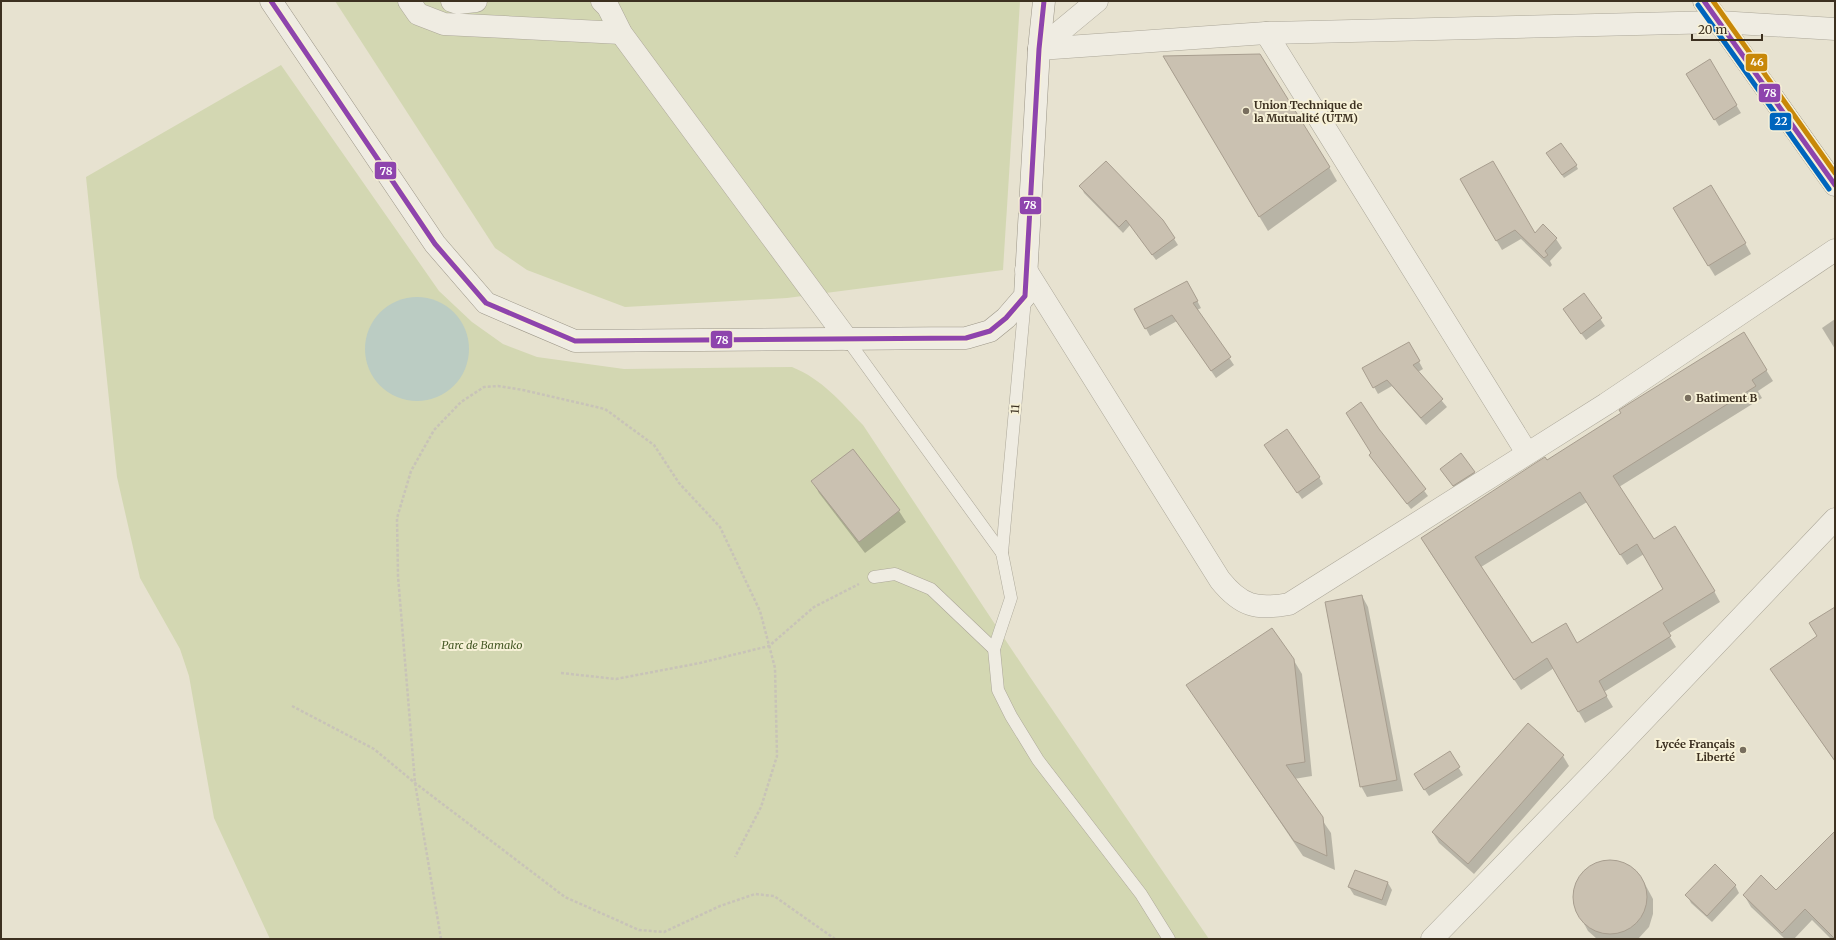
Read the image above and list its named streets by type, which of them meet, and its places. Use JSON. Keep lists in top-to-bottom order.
{
  "streets": {
    "street": ["11"]
  },
  "parks": ["Parc de Bamako"],
  "places": ["Union Technique de la Mutualité (UTM)", "Batiment B", "Lycée Français Liberté"],
  "lines": ["transit line 78", "transit line 46", "transit line 22"],
  "scale_bar": "20 m"
}
